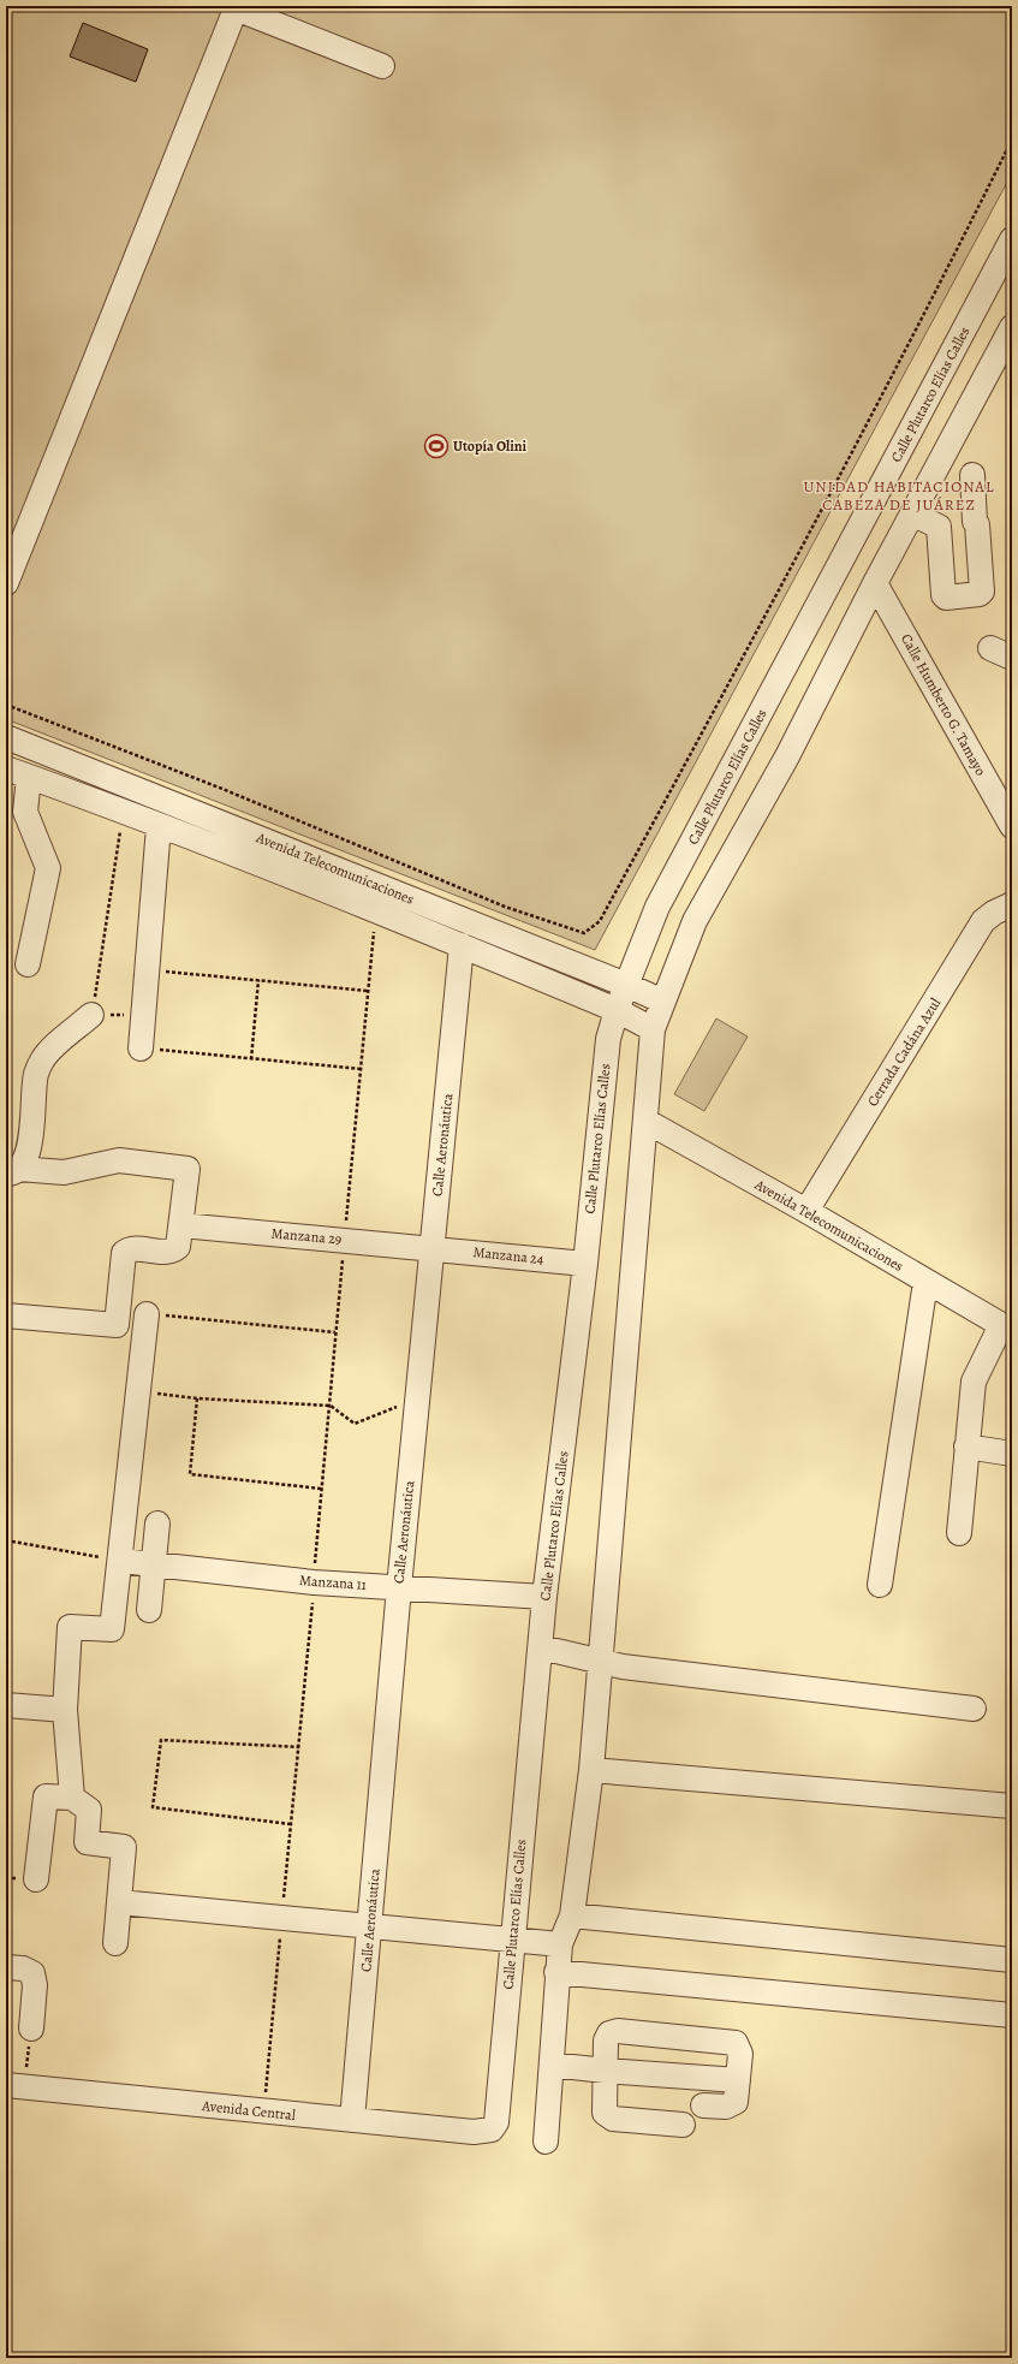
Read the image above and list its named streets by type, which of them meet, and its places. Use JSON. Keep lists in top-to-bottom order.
{
  "streets": {
    "street": [
      "Calle Plutarco Elías Calles",
      "Calle Humberto G. Tamayo",
      "Avenida Telecomunicaciones",
      "Cerrada Cadána Azul",
      "Calle Aeronáutica",
      "Manzana 29",
      "Manzana 24",
      "Manzana 11",
      "Avenida Central"
    ]
  },
  "crossings": [
    ["Calle Plutarco Elías Calles", "Avenida Telecomunicaciones"],
    ["Calle Plutarco Elías Calles", "Manzana 24"],
    ["Calle Plutarco Elías Calles", "Manzana 11"],
    ["Calle Plutarco Elías Calles", "Avenida Central"],
    ["Avenida Telecomunicaciones", "Cerrada Cadána Azul"],
    ["Avenida Telecomunicaciones", "Calle Aeronáutica"],
    ["Calle Aeronáutica", "Manzana 29"],
    ["Calle Aeronáutica", "Manzana 24"],
    ["Calle Aeronáutica", "Manzana 11"],
    ["Calle Aeronáutica", "Avenida Central"],
    ["Manzana 29", "Manzana 24"]
  ],
  "districts": ["UNIDAD HABITACIONAL CABEZA DE JUÁREZ"],
  "places": {
    "sports": ["Utopía Olini"]
  }
}
